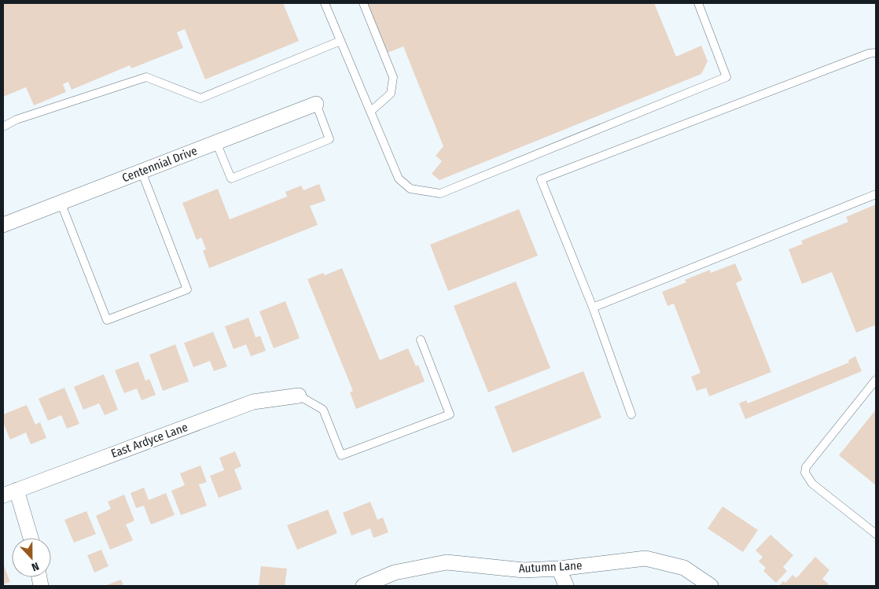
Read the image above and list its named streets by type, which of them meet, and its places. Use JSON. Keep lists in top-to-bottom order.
{
  "streets": {
    "street": ["Centennial Drive", "East Ardyce Lane", "Autumn Lane"]
  },
  "north": "bottom"
}
